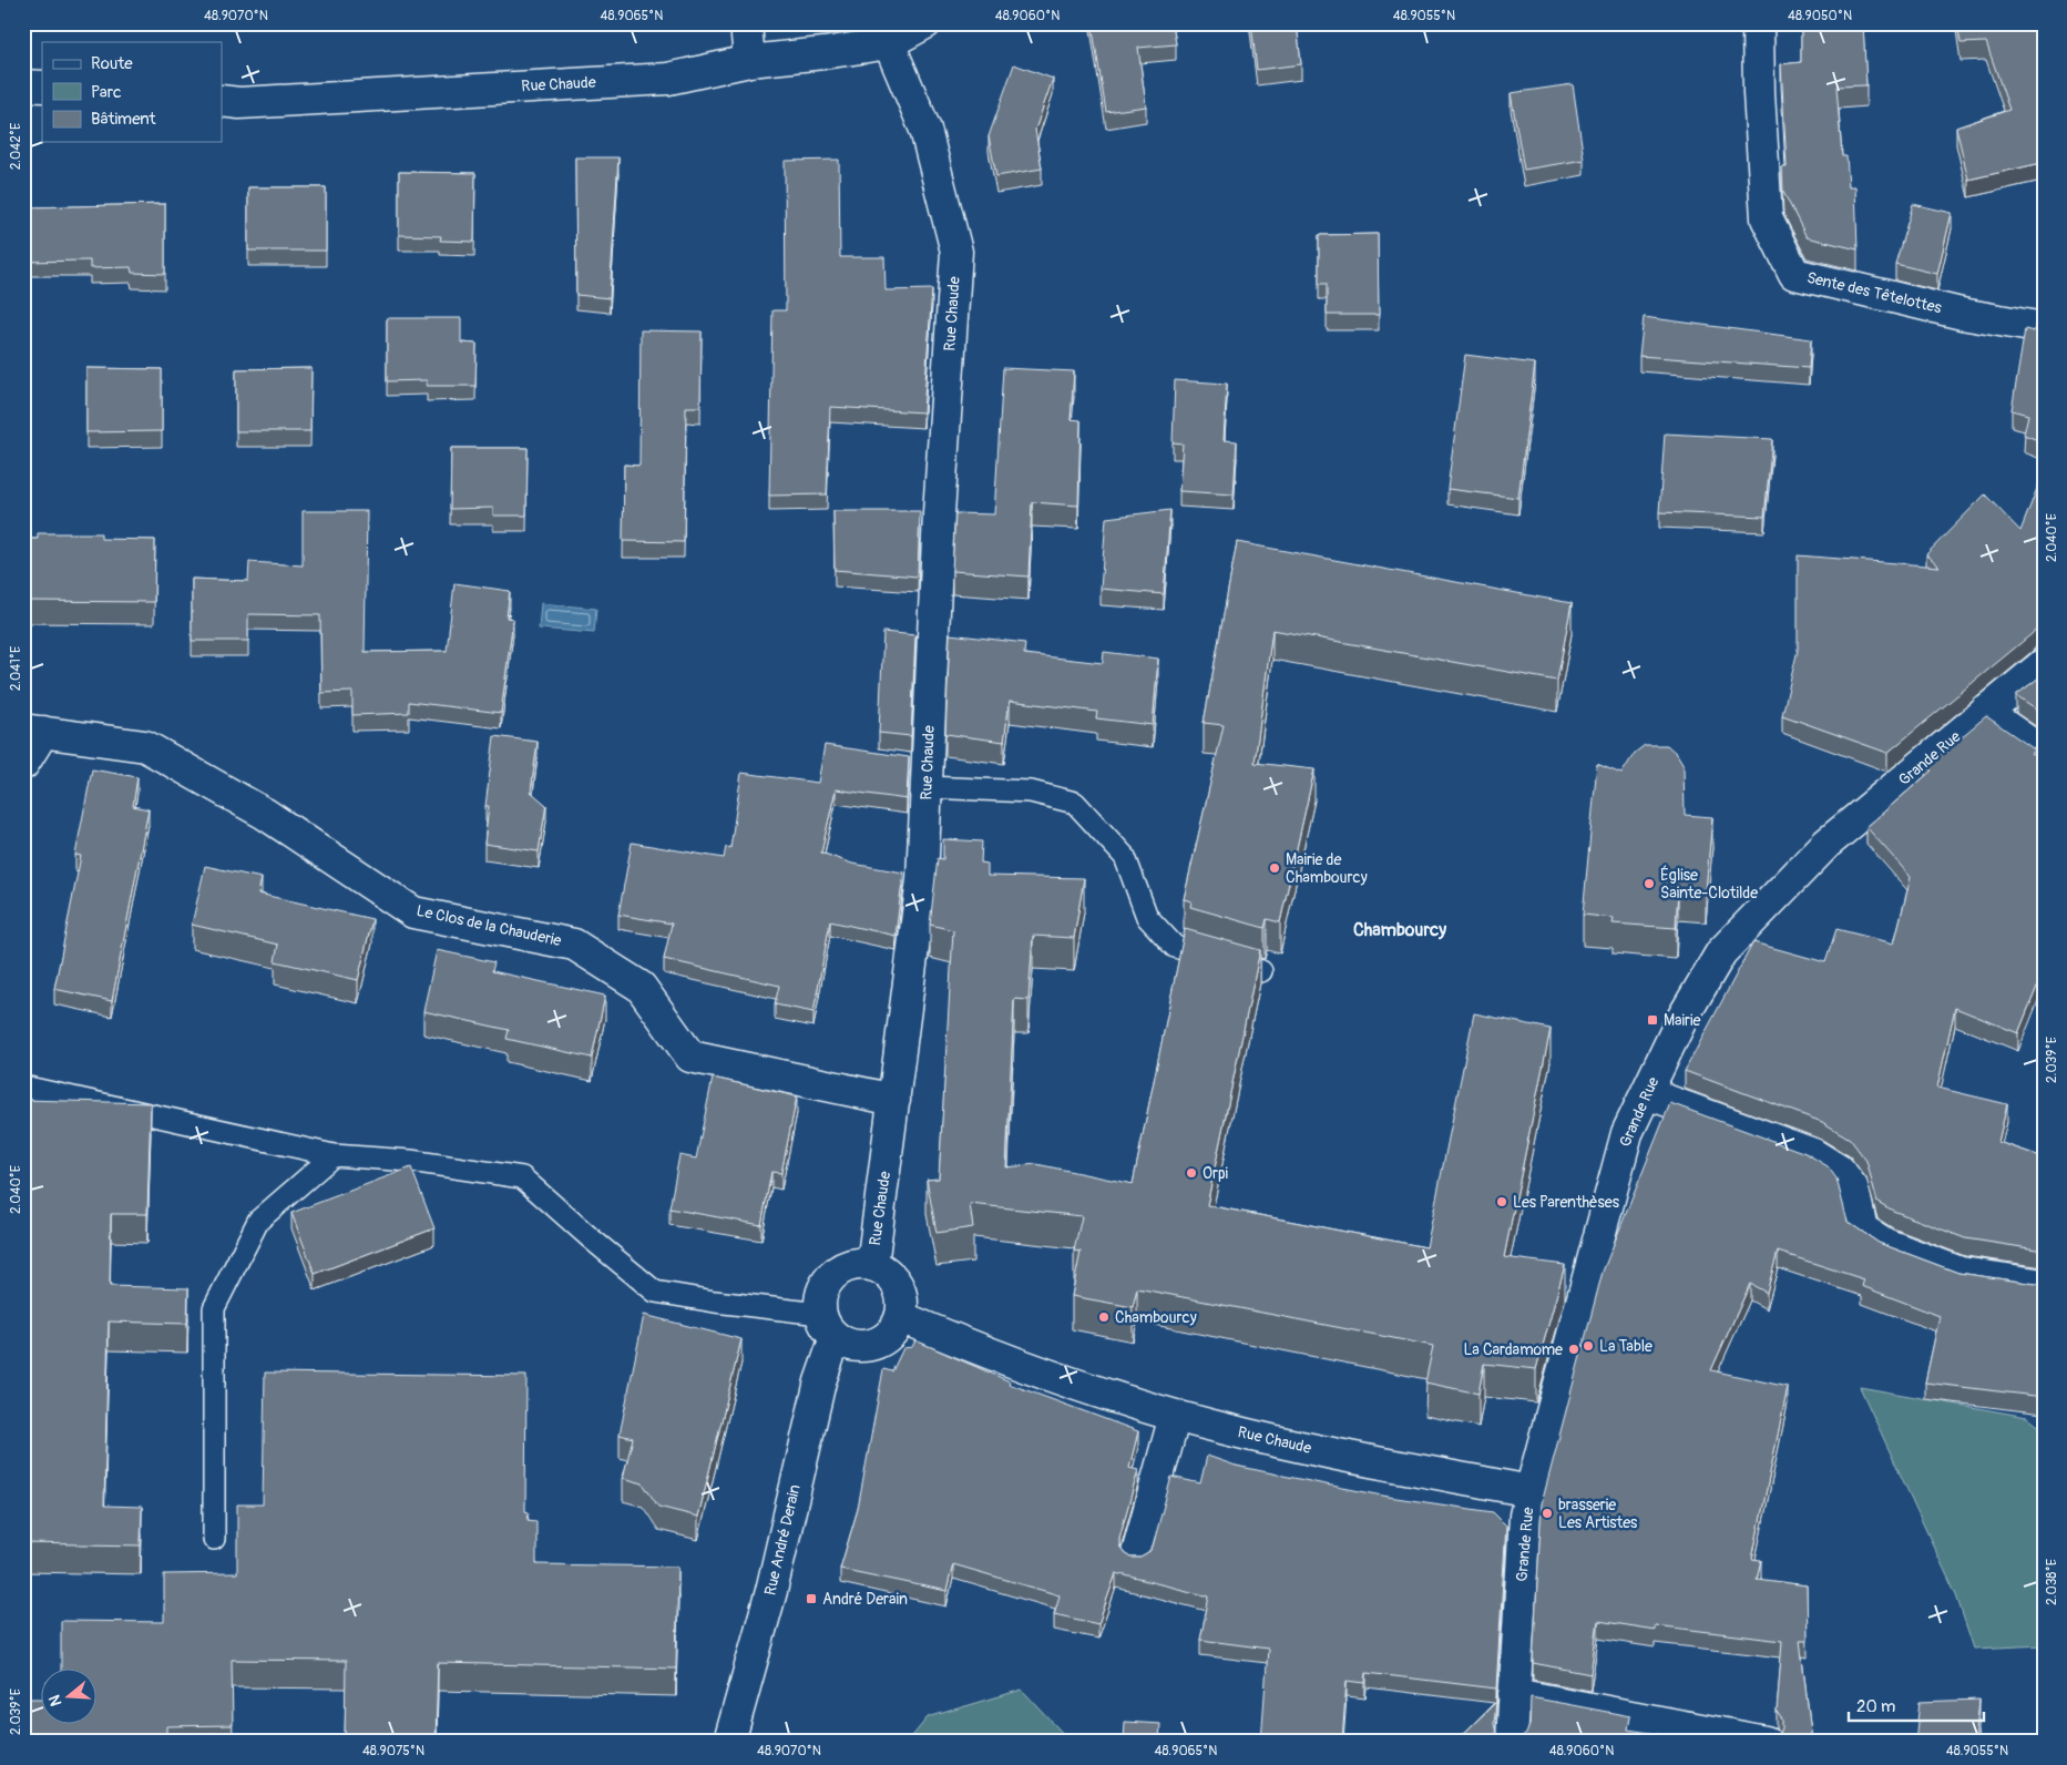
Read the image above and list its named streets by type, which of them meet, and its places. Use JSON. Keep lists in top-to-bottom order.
{
  "streets": {
    "street": [
      "Rue Chaude",
      "Sente des Têtelottes",
      "Grande Rue",
      "Le Clos de la Chauderie",
      "Rue André Derain"
    ]
  },
  "crossings": [
    ["Rue Chaude", "Grande Rue"],
    ["Rue Chaude", "Le Clos de la Chauderie"],
    ["Rue Chaude", "Rue André Derain"]
  ],
  "districts": ["Chambourcy"],
  "places": {
    "other": [
      "Mairie de Chambourcy",
      "Église Sainte-Clotilde",
      "Orpi",
      "Les Parenthèses",
      "Chambourcy",
      "La Table",
      "La Cardamome",
      "brasserie Les Artistes"
    ],
    "transit": ["Mairie", "André Derain"]
  },
  "legend": ["Route", "Parc", "Bâtiment"],
  "scale_bar": "20 m",
  "north": "left",
  "coordinates": [
    "48.9070°N",
    "48.9065°N",
    "48.9060°N",
    "48.9055°N",
    "48.9050°N",
    "2.042°E",
    "2.040°E",
    "2.041°E",
    "2.039°E",
    "2.038°E",
    "48.9075°N"
  ]
}
